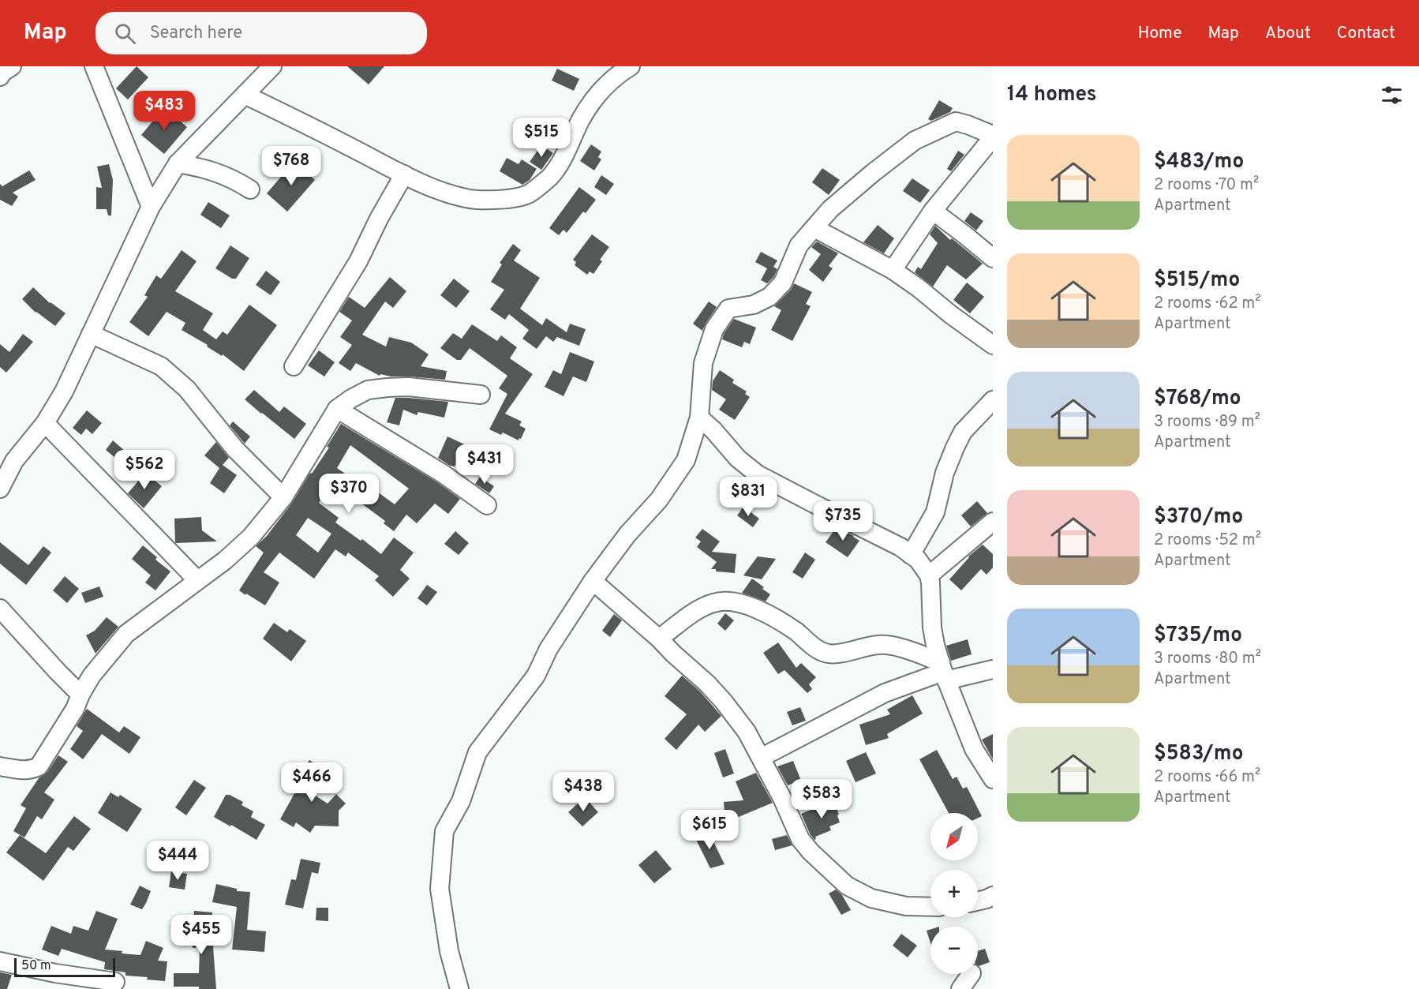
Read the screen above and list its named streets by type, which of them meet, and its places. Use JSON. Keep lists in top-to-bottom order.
{
  "scale_bar": "50 m",
  "north": "bottom left",
  "page": {
    "header": "Map",
    "search": "Search here",
    "nav": [
      "Home",
      "Map",
      "About",
      "Contact"
    ],
    "heading": "14 homes",
    "price": [
      "$483",
      "$515",
      "$768",
      "$431",
      "$562",
      "$370",
      "$831",
      "$735",
      "$466",
      "$438",
      "$583",
      "$615",
      "$444",
      "$455"
    ],
    "list": [
      {
        "name": "$483/mo",
        "note": "2 rooms · 70 m² · Apartment"
      },
      {
        "name": "$515/mo",
        "note": "2 rooms · 62 m² · Apartment"
      },
      {
        "name": "$768/mo",
        "note": "3 rooms · 89 m² · Apartment"
      },
      {
        "name": "$370/mo",
        "note": "2 rooms · 52 m² · Apartment"
      },
      {
        "name": "$735/mo",
        "note": "3 rooms · 80 m² · Apartment"
      },
      {
        "name": "$583/mo",
        "note": "2 rooms · 66 m² · Apartment"
      }
    ],
    "map_buttons": ["+", "−"],
    "scale": "50 m"
  }
}
